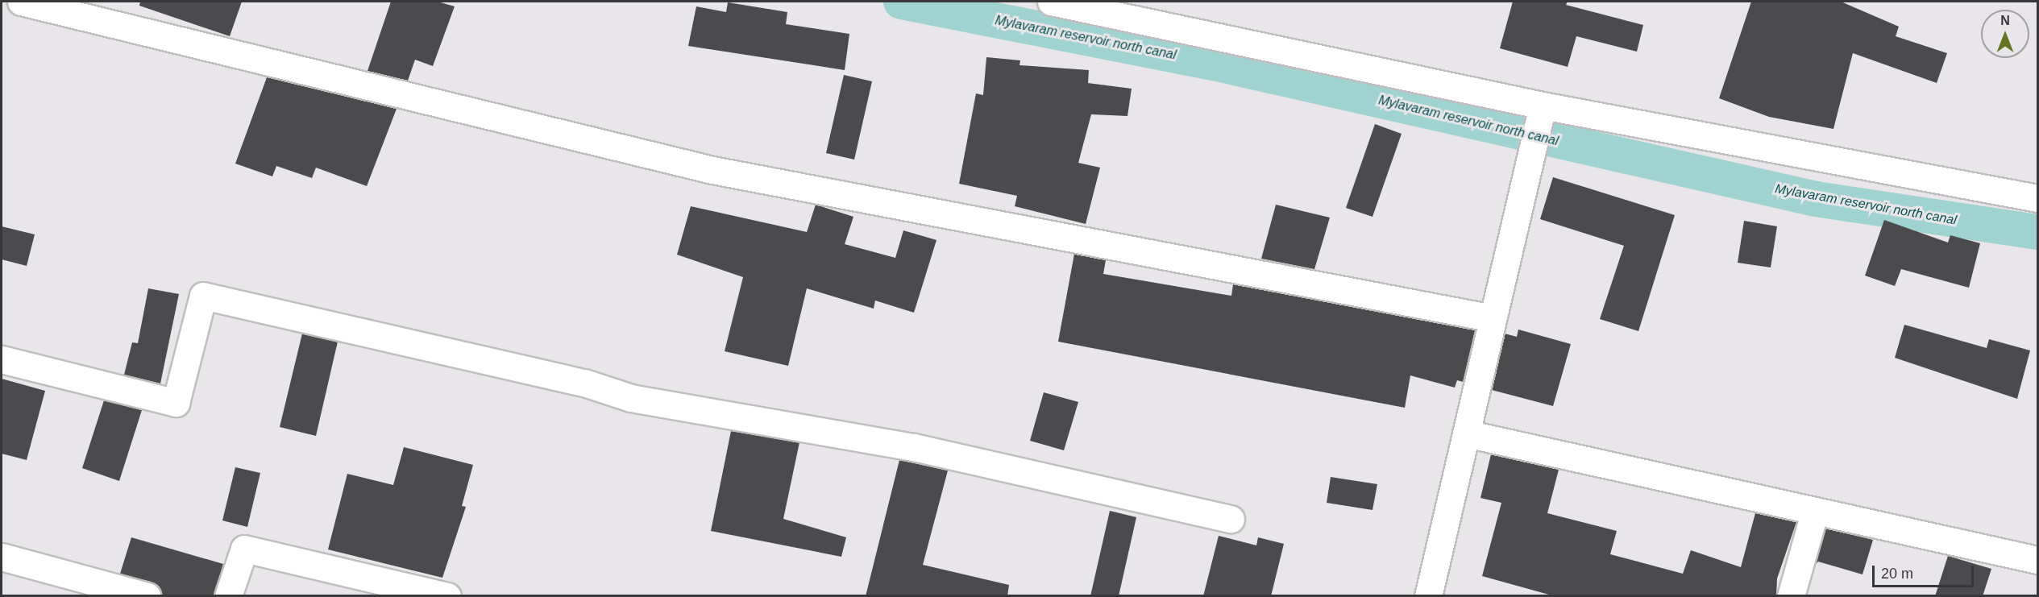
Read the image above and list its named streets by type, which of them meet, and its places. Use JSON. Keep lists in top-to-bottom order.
{
  "water": ["Mylavaram reservoir north canal"],
  "scale_bar": "20 m",
  "north": "top"
}
